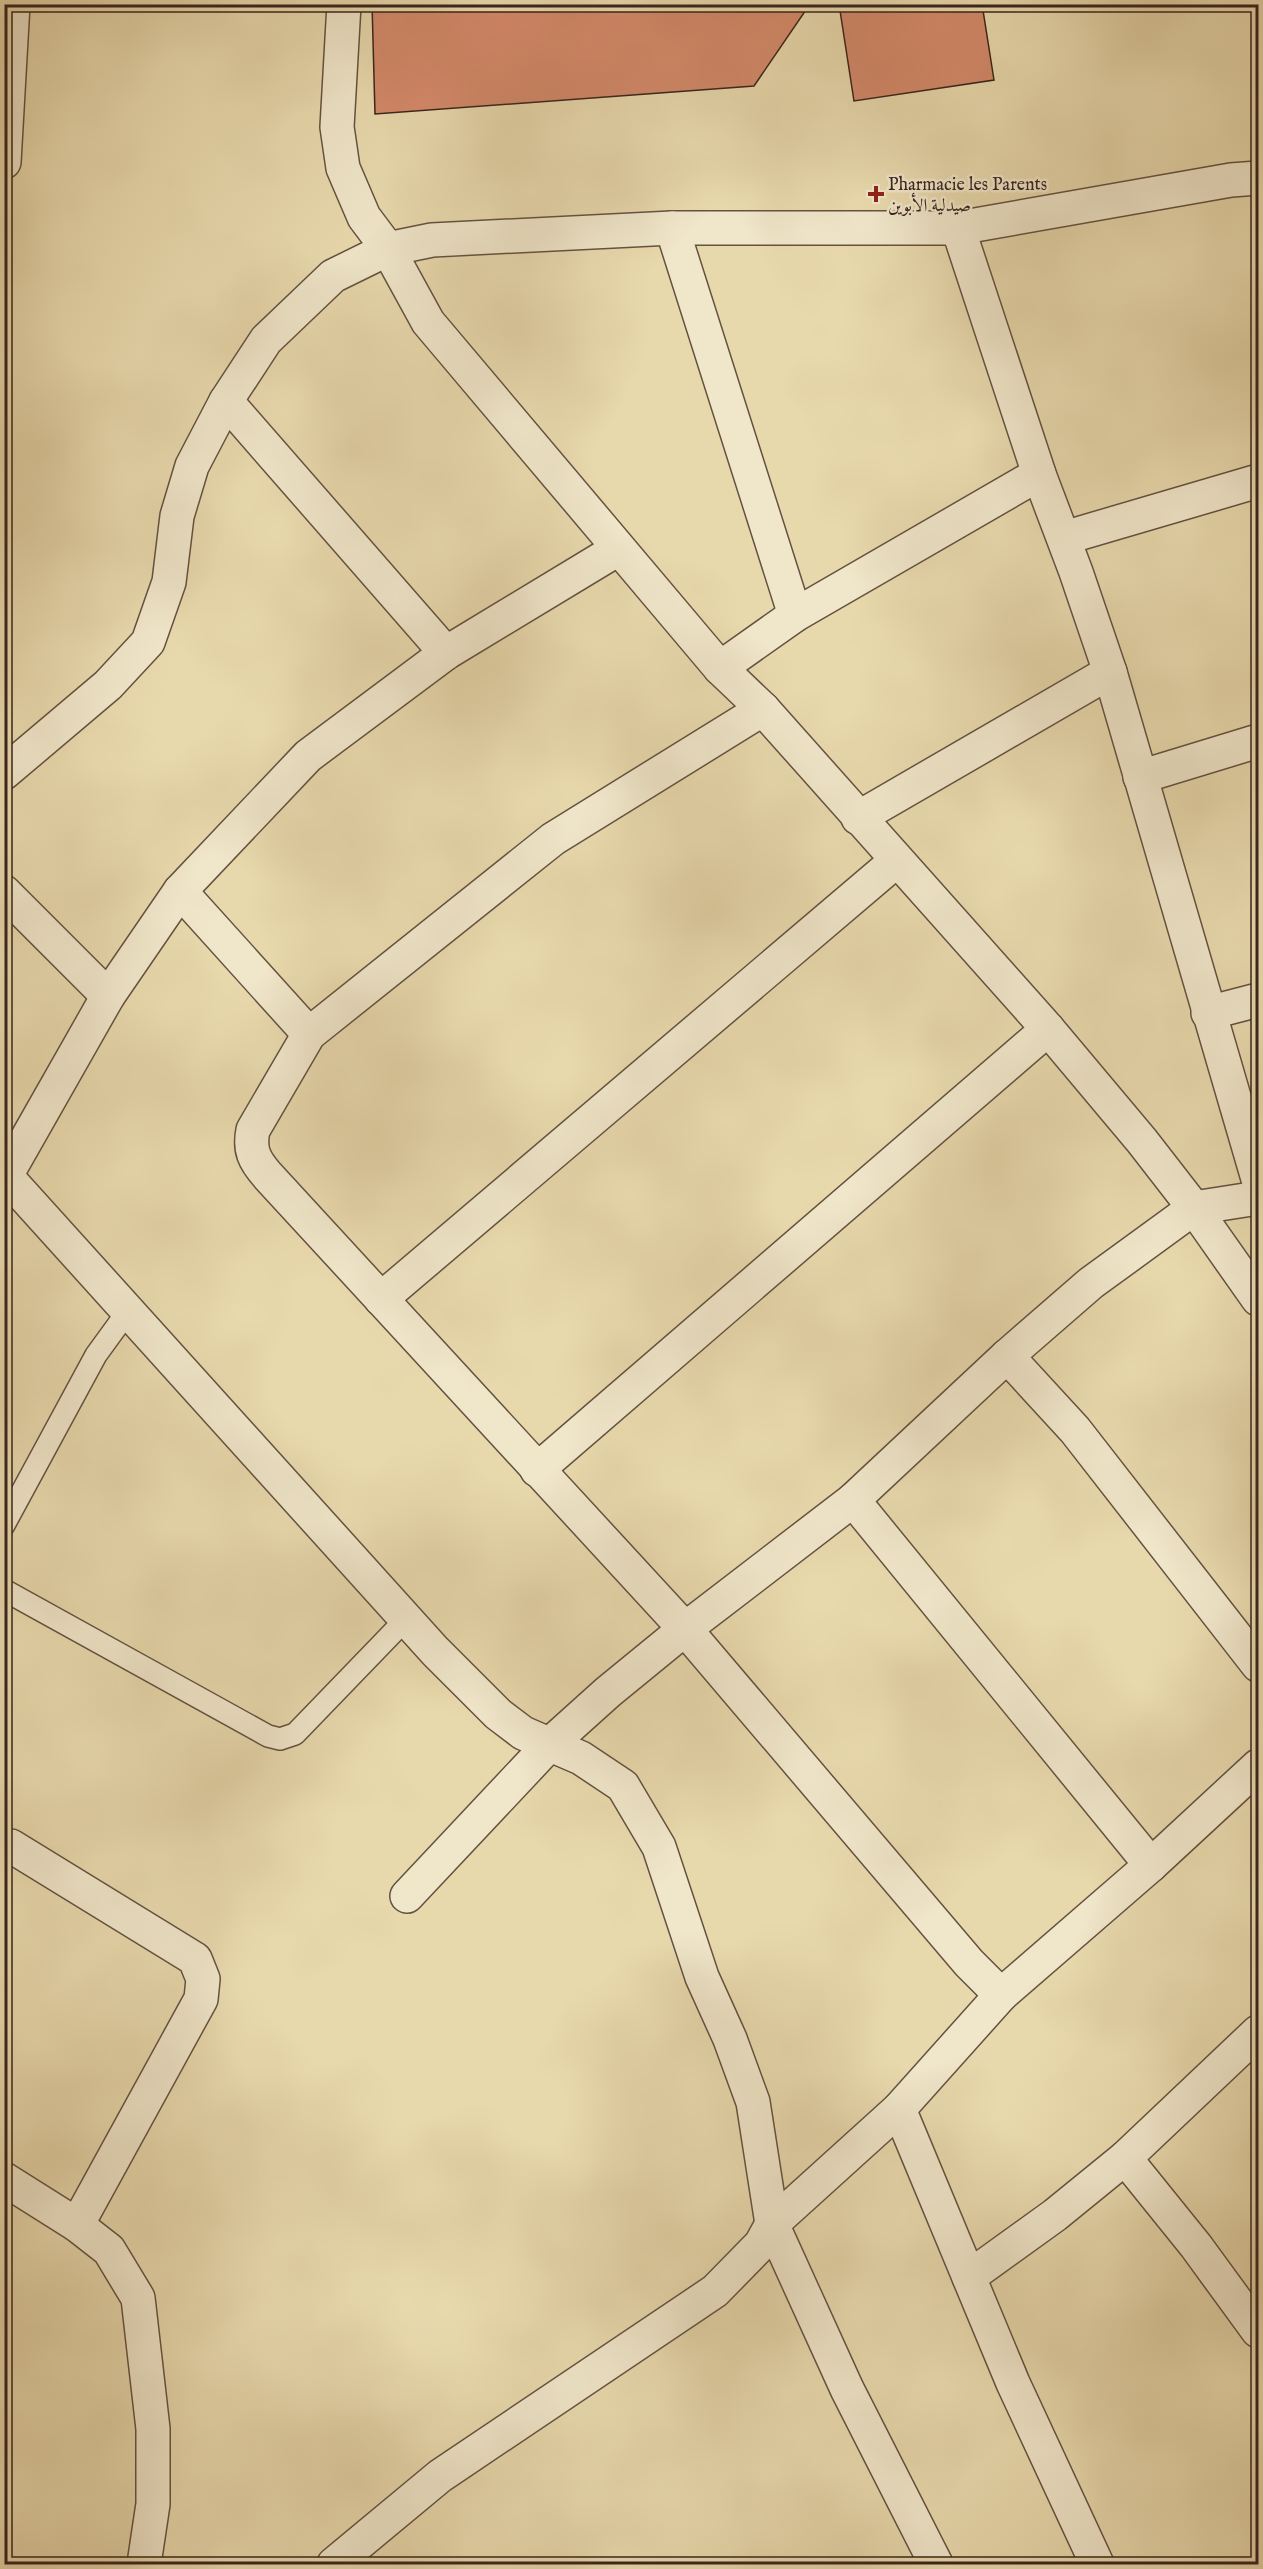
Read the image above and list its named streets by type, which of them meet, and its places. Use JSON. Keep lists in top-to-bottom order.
{
  "places": {
    "health": ["Pharmacie les Parents صيدلية الأبوين"]
  }
}
